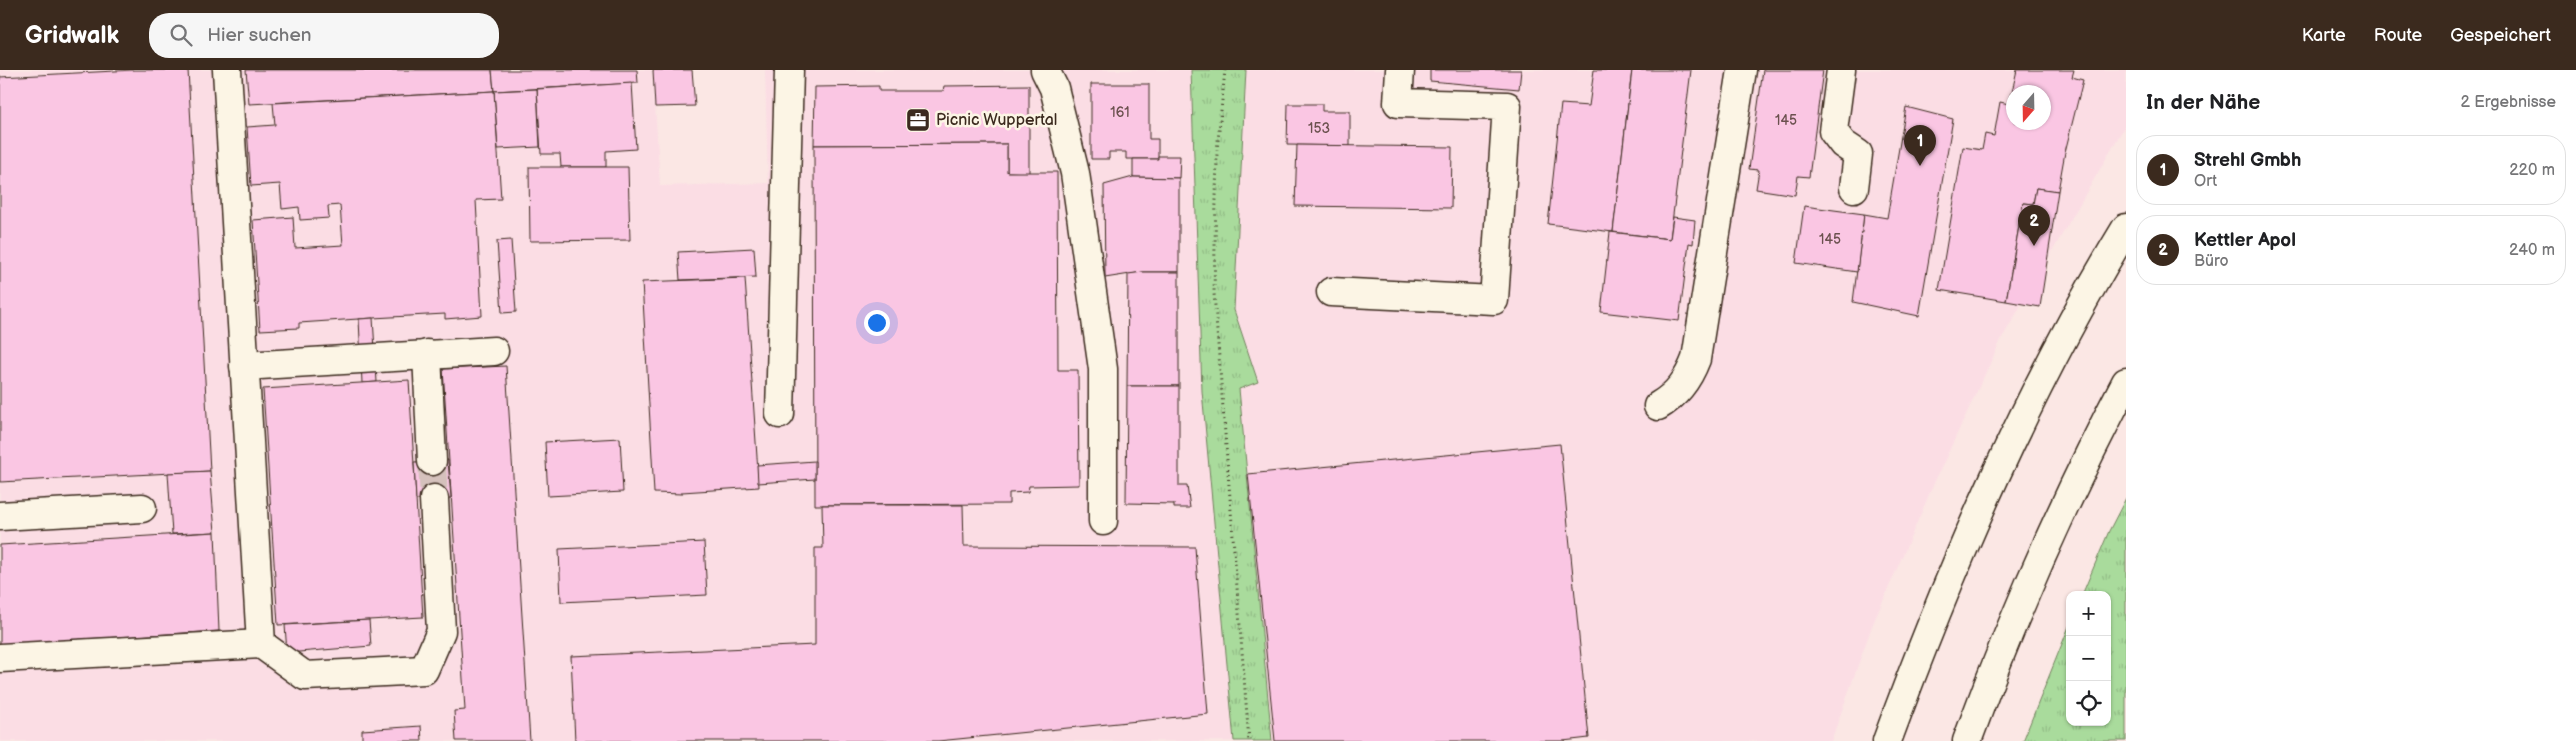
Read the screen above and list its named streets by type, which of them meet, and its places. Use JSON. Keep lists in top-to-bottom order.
{
  "places": {
    "office": ["Picnic Wuppertal"]
  },
  "house_numbers": [
    "161",
    "145",
    "153",
    "145"
  ],
  "north": "bottom",
  "page": {
    "header": "Gridwalk",
    "search": "Hier suchen",
    "nav": ["Karte", "Route", "Gespeichert"],
    "heading": ["In der Nähe", "2 Ergebnisse"],
    "pins": ["1", "2"],
    "list": [
      {
        "mark": "1",
        "name": "Strehl Gmbh",
        "note": "Ort",
        "value": "220 m"
      },
      {
        "mark": "2",
        "name": "Kettler Apol",
        "note": "Büro",
        "value": "240 m"
      }
    ],
    "map_buttons": ["+", "−"]
  }
}
